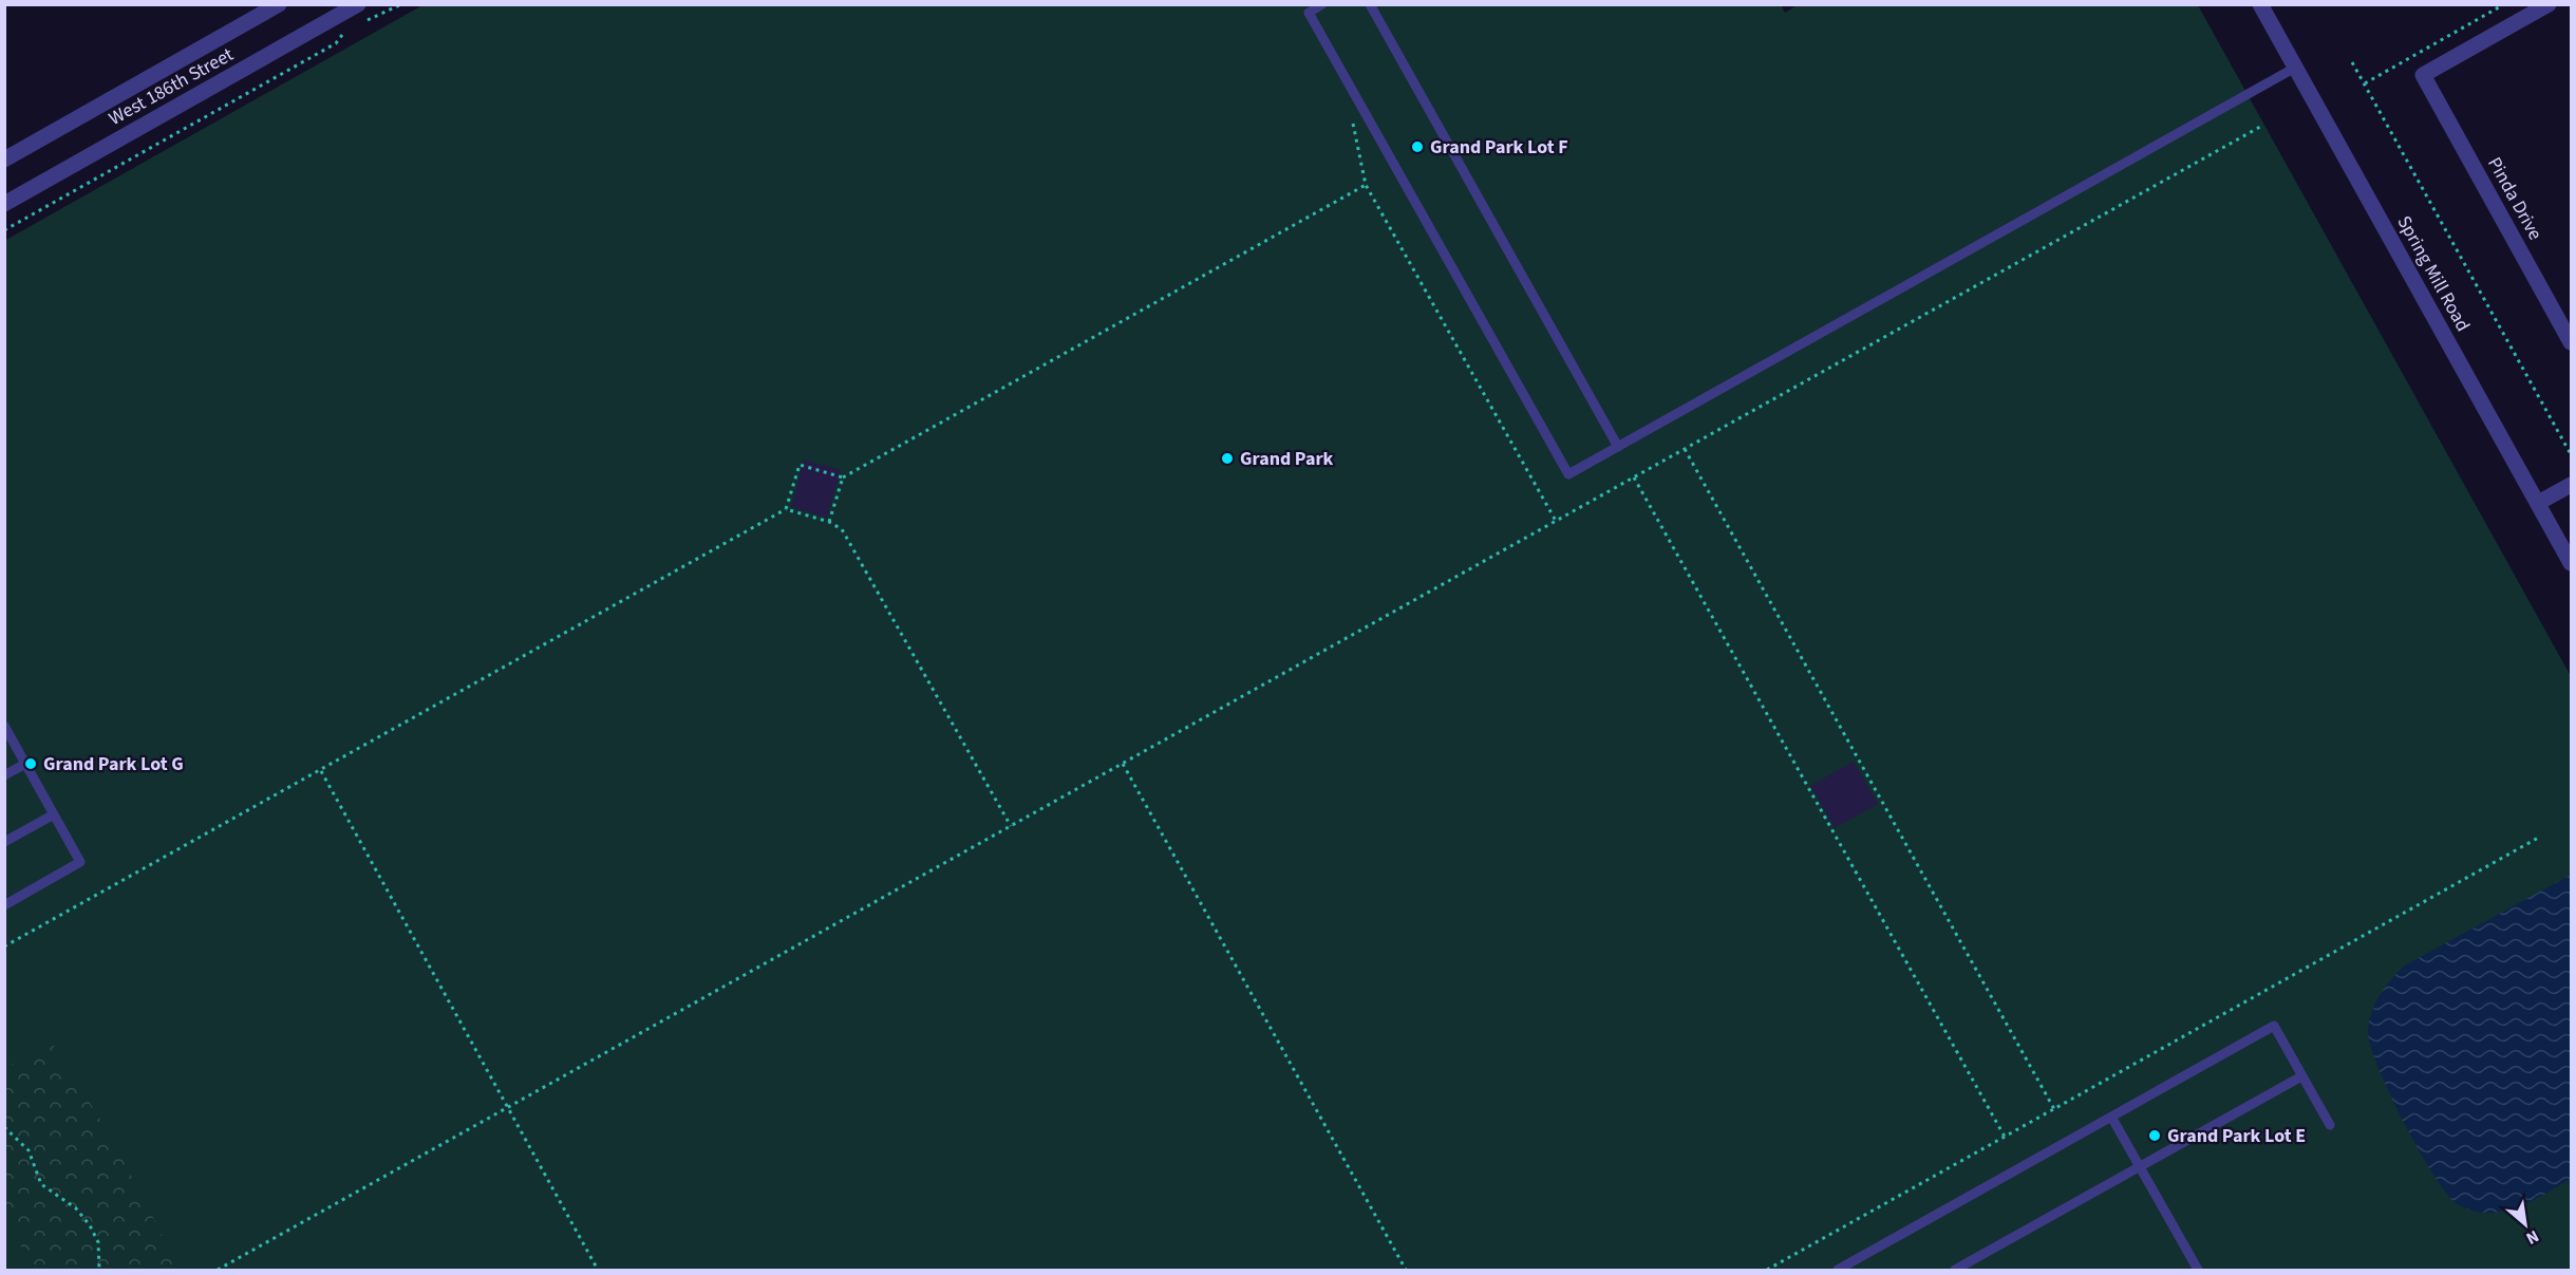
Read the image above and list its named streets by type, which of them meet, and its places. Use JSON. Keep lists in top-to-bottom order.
{
  "streets": {
    "street": ["West 186th Street", "Pinda Drive", "Spring Mill Road"]
  },
  "places": [
    "Grand Park Lot F",
    "Grand Park",
    "Grand Park Lot G",
    "Grand Park Lot E"
  ],
  "north": "bottom right"
}
